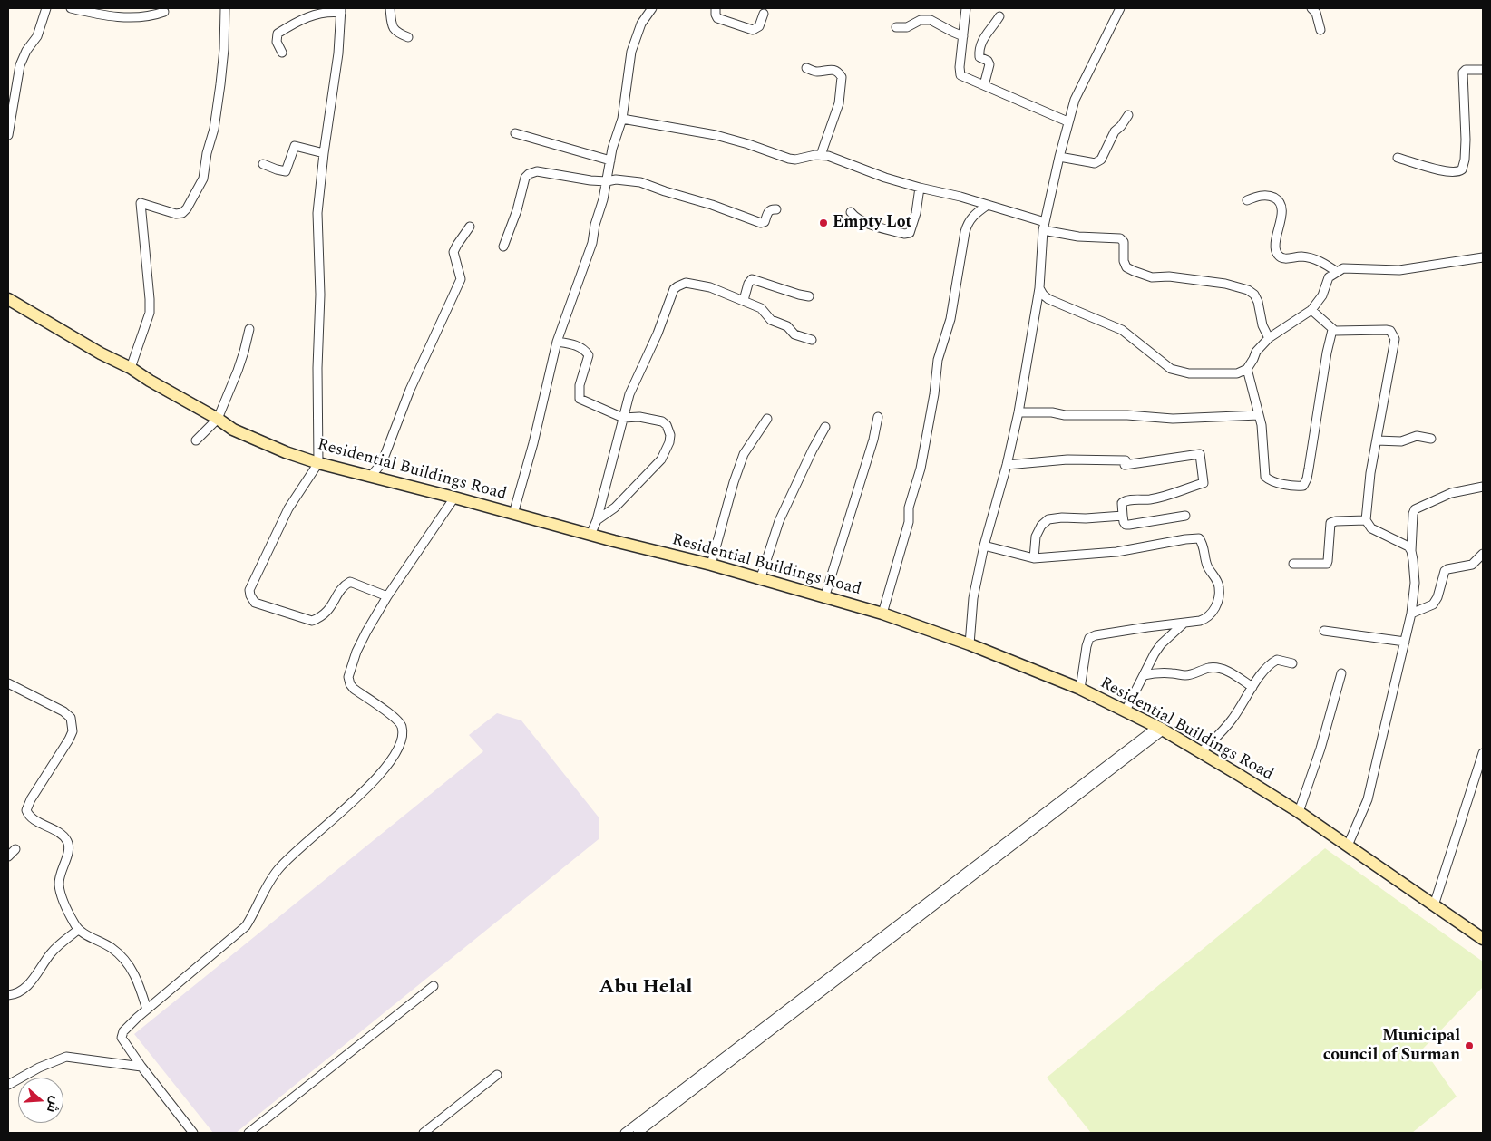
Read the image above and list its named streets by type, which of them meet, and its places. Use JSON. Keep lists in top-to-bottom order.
{
  "streets": {
    "main road": ["Residential Buildings Road"]
  },
  "districts": ["Abu Helal"],
  "places": ["Empty Lot", "Municipal council of Surman"],
  "north": "right"
}
